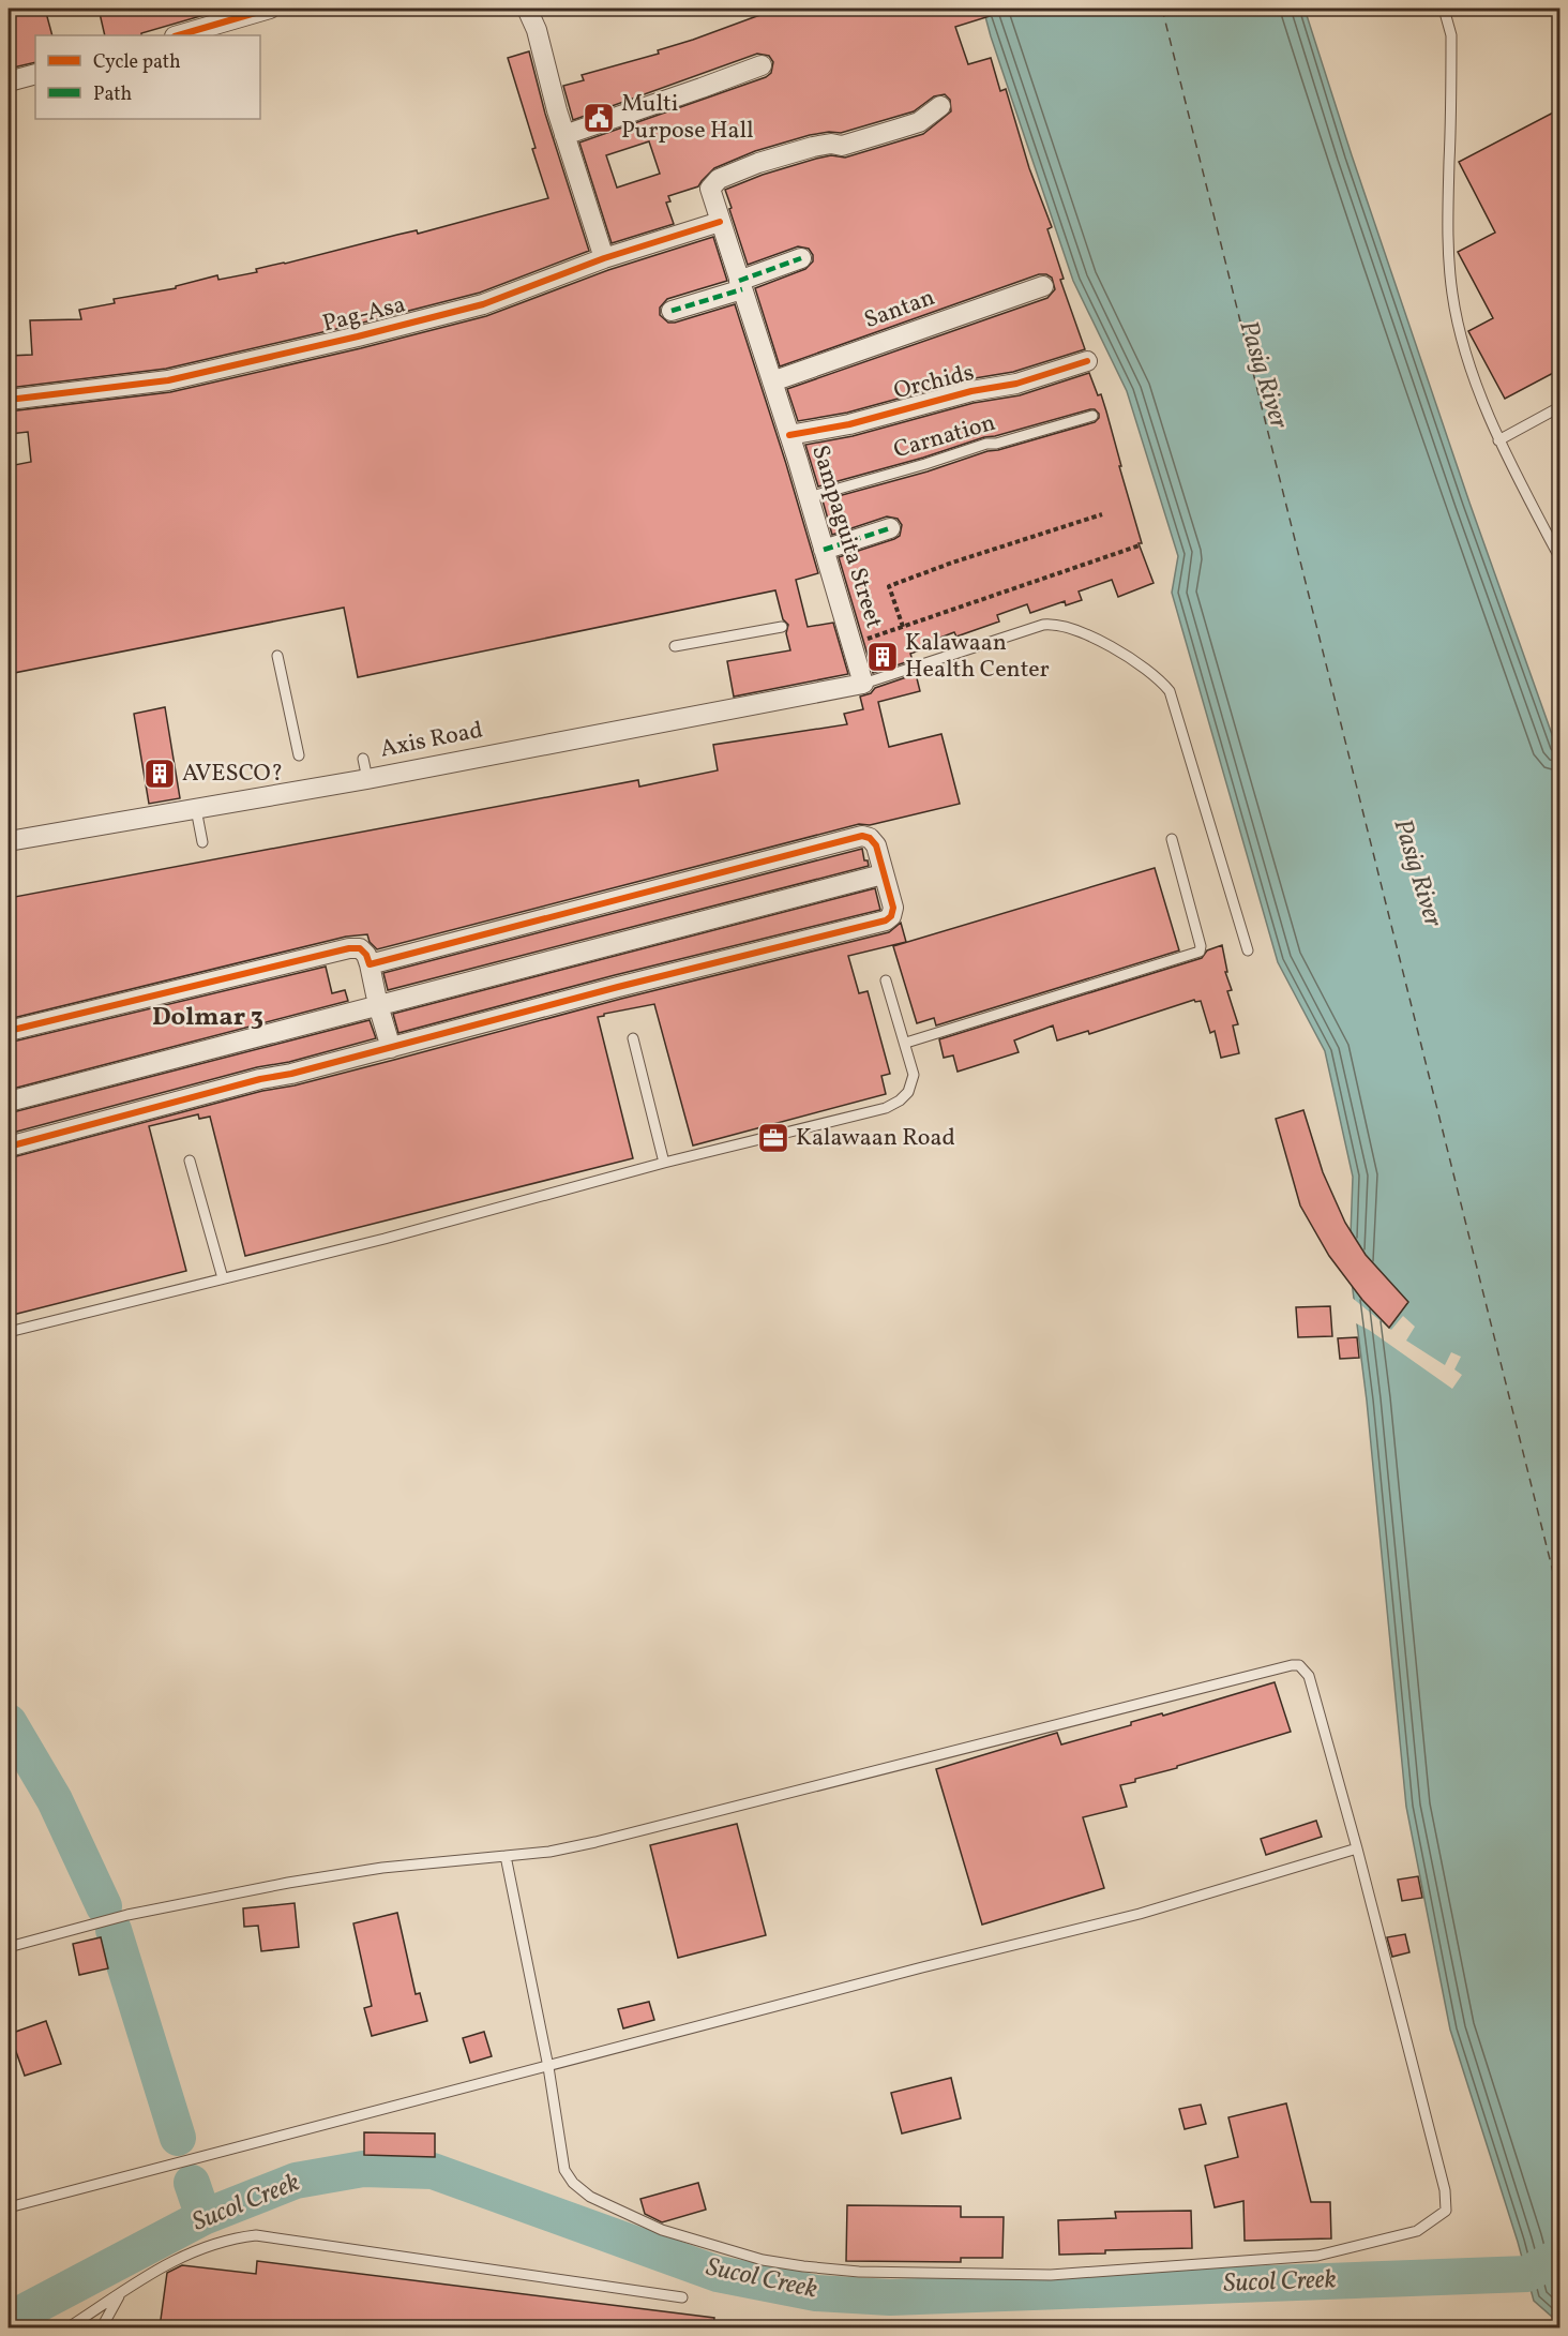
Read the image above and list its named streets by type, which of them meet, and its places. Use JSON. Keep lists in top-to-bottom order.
{
  "streets": {
    "street": [
      "Santan",
      "Pag-Asa",
      "Orchids",
      "Sampaguita Street",
      "Axis Road"
    ],
    "lane": ["Carnation"]
  },
  "crossings": [
    ["Santan", "Sampaguita Street"],
    ["Pag-Asa", "Sampaguita Street"],
    ["Orchids", "Sampaguita Street"],
    ["Carnation", "Sampaguita Street"],
    ["Sampaguita Street", "Axis Road"]
  ],
  "districts": ["Dolmar 3"],
  "water": ["Pasig River", "Sucol Creek"],
  "places": {
    "public building": ["Multi Purpose Hall"],
    "building": ["Kalawaan Health Center", "AVESCO?"],
    "office": ["Kalawaan Road"]
  },
  "legend": ["Cycle path", "Path"]
}
